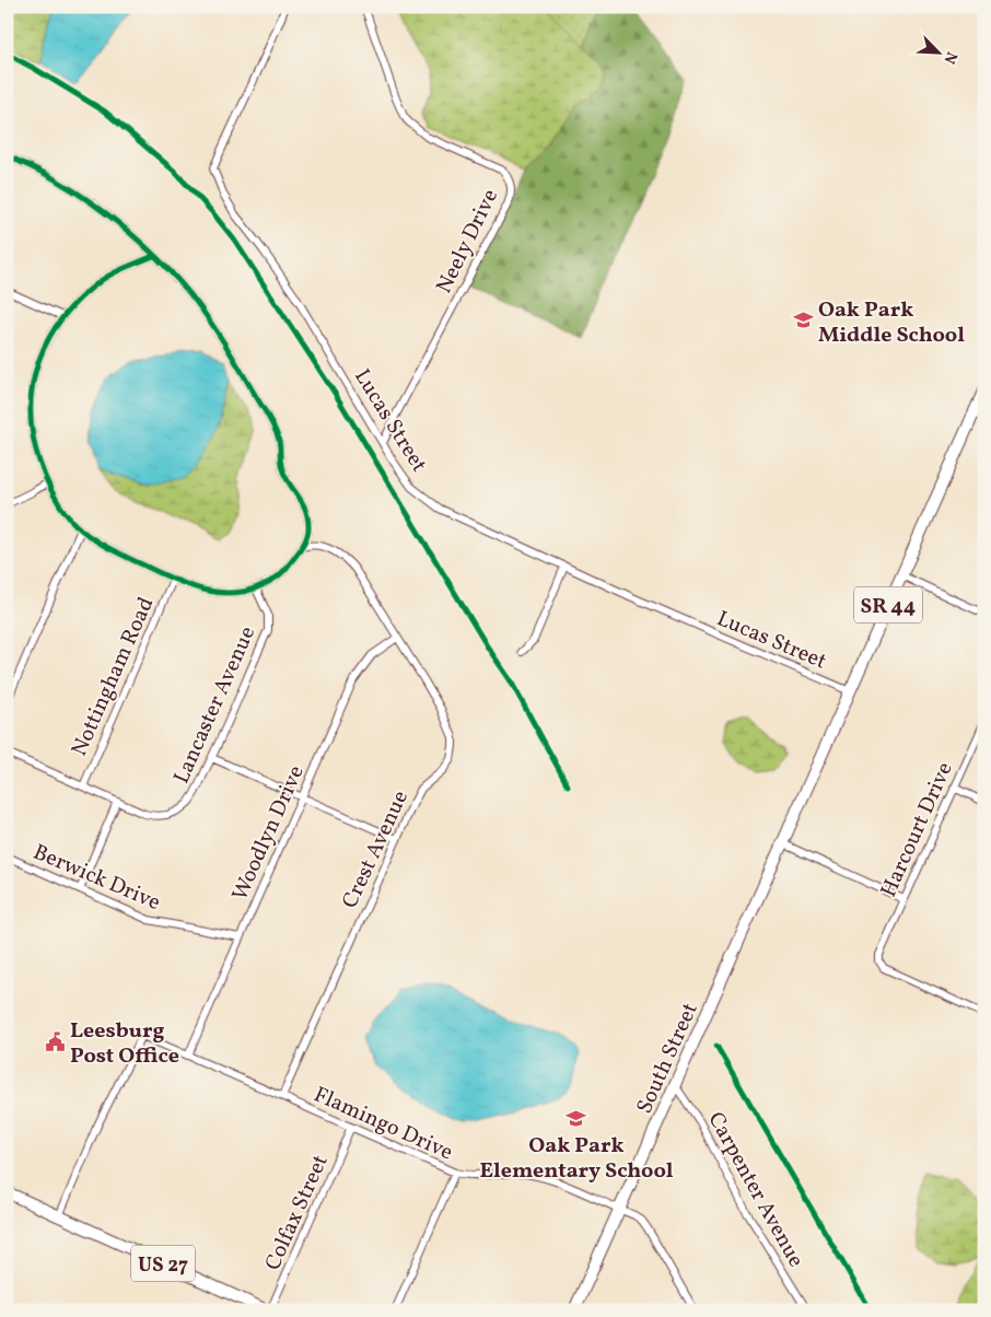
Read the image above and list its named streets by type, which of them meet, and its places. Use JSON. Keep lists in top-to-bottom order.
{
  "streets": {
    "main road": ["SR 44", "South Street", "US 27"],
    "street": [
      "Neely Drive",
      "Lucas Street",
      "Nottingham Road",
      "Lancaster Avenue",
      "Harcourt Drive",
      "Woodlyn Drive",
      "Crest Avenue",
      "Berwick Drive",
      "Flamingo Drive",
      "Carpenter Avenue",
      "Colfax Street"
    ]
  },
  "crossings": [
    ["Neely Drive", "Lucas Street"],
    ["Lucas Street", "SR 44"],
    ["Lucas Street", "South Street"],
    ["SR 44", "South Street"],
    ["Nottingham Road", "Lancaster Avenue"],
    ["Woodlyn Drive", "Crest Avenue"],
    ["Woodlyn Drive", "Berwick Drive"],
    ["Woodlyn Drive", "Flamingo Drive"],
    ["Crest Avenue", "Flamingo Drive"],
    ["South Street", "Flamingo Drive"],
    ["South Street", "Carpenter Avenue"],
    ["Flamingo Drive", "Colfax Street"],
    ["Flamingo Drive", "US 27"],
    ["Colfax Street", "US 27"]
  ],
  "places": {
    "school or university": ["Oak Park Middle School", "Oak Park Elementary School"],
    "public building": ["Leesburg Post Office"]
  },
  "north": "bottom right"
}
